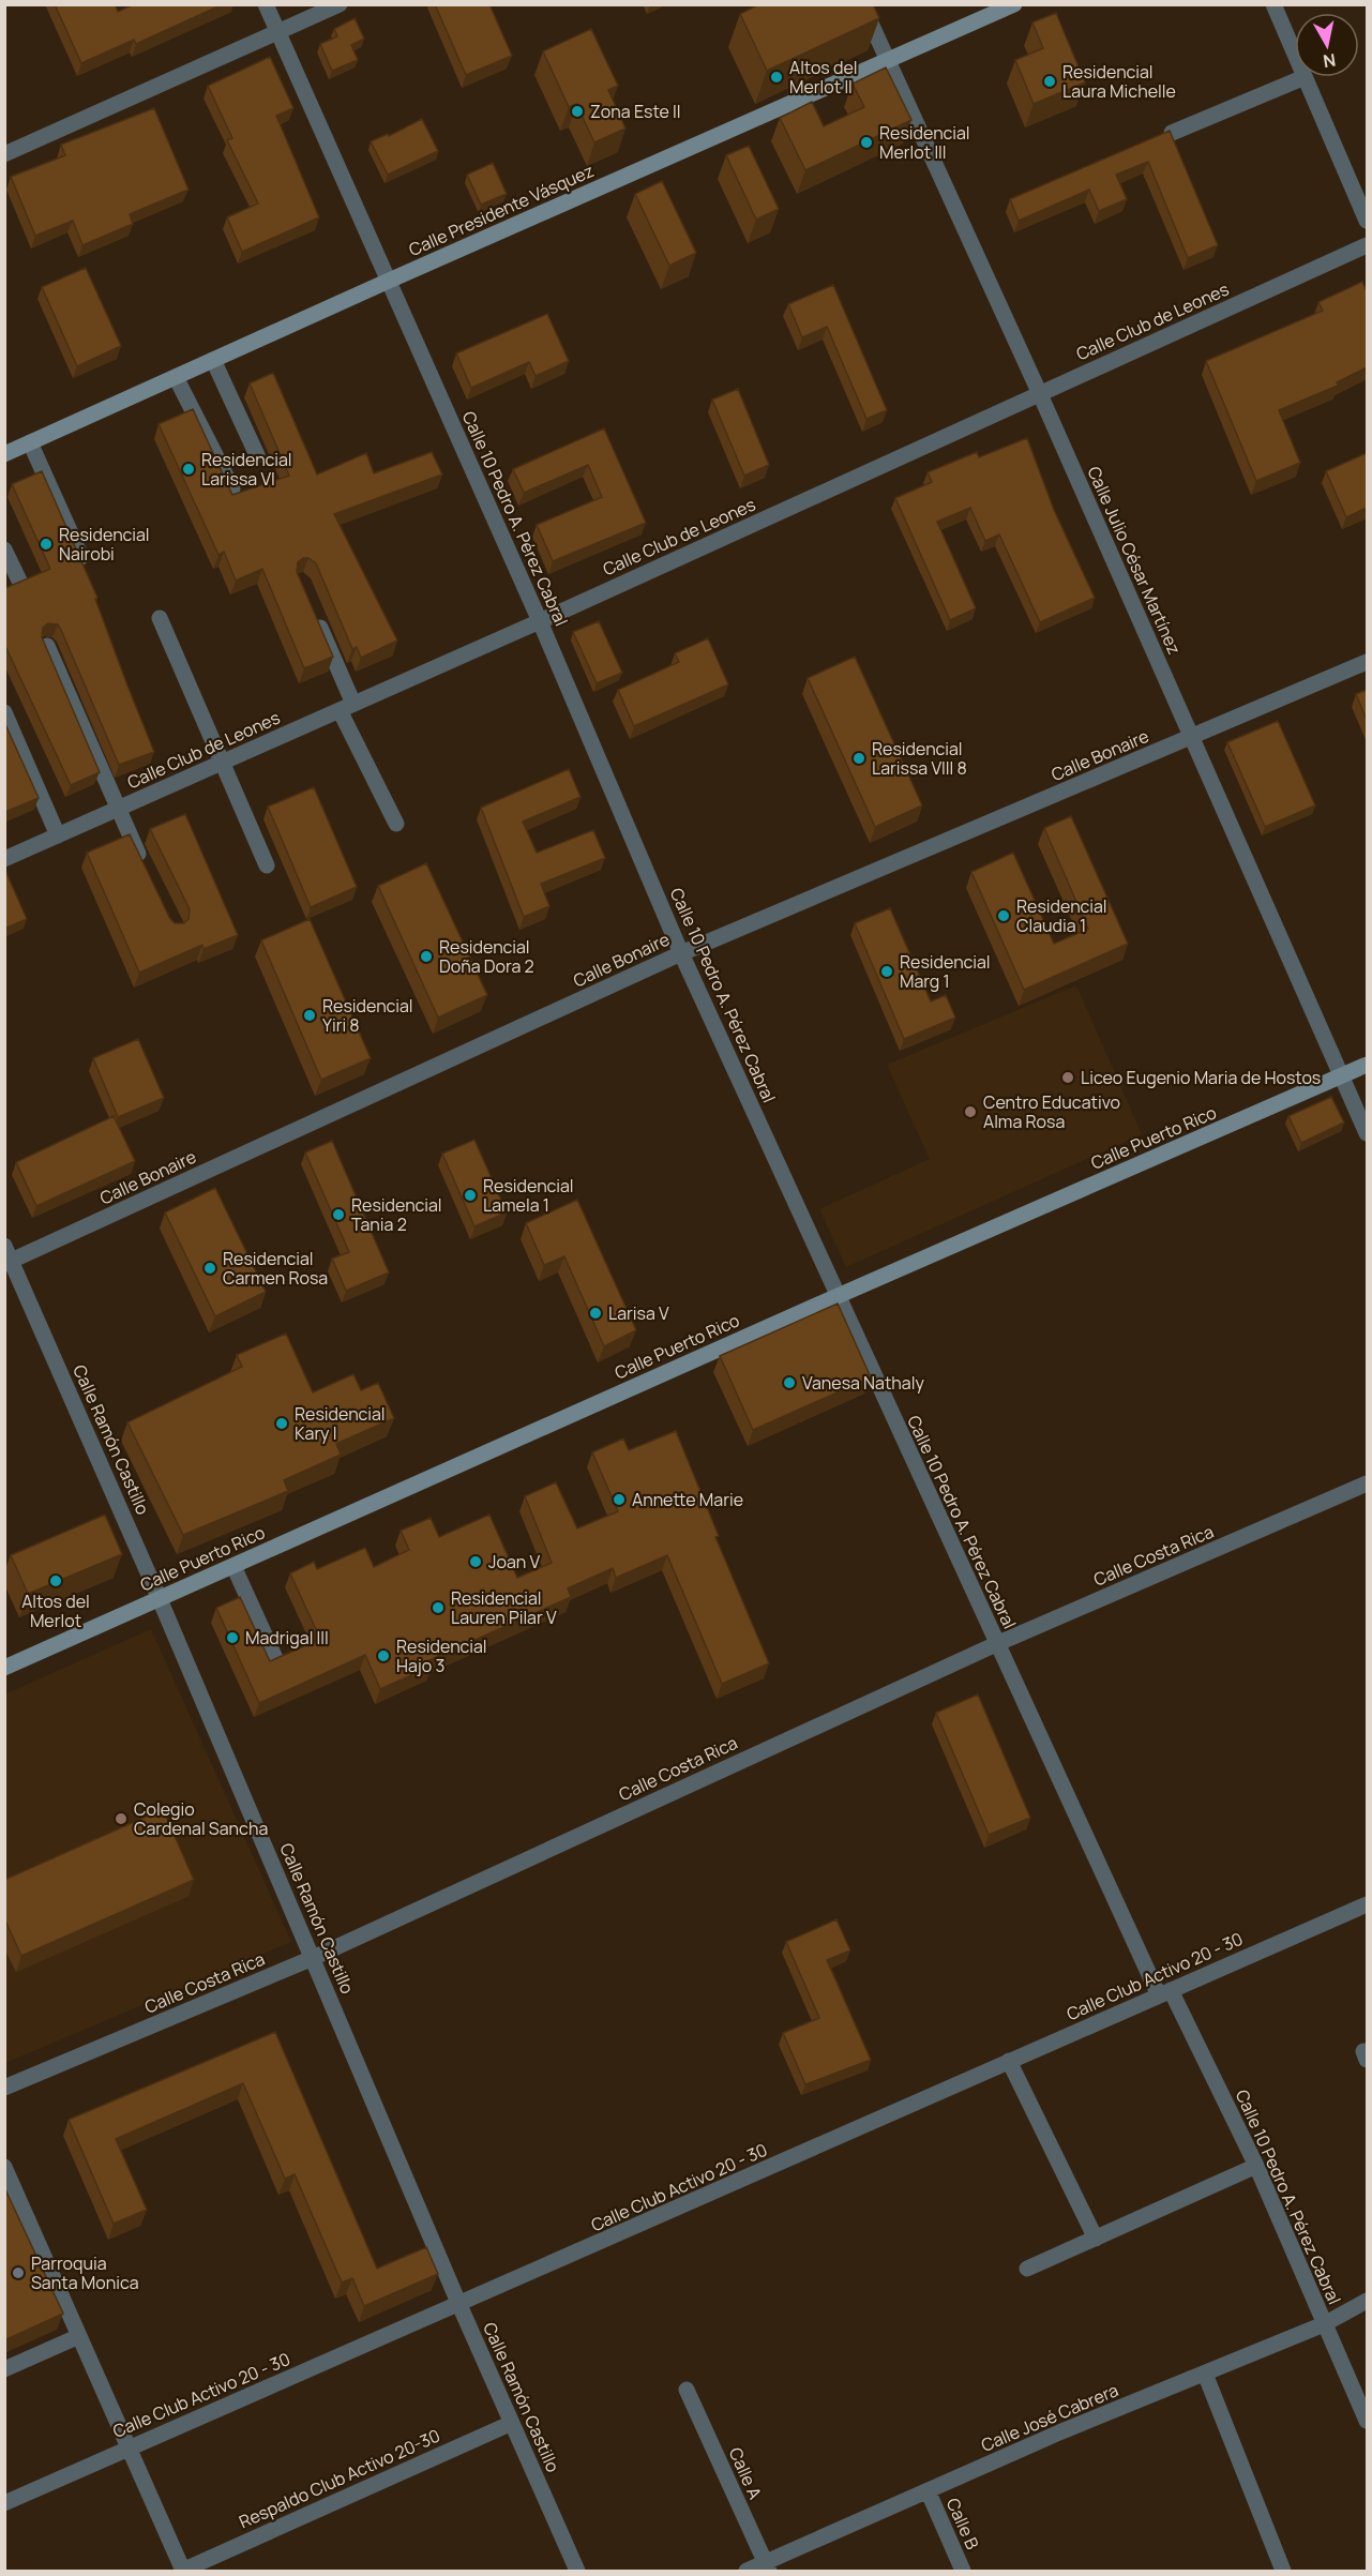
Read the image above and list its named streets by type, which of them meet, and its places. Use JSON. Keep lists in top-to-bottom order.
{
  "streets": {
    "street": [
      "Calle Presidente Vásquez",
      "Calle Club de Leones",
      "Calle 10 Pedro A. Pérez Cabral",
      "Calle Julio César Martínez",
      "Calle Bonaire",
      "Calle Puerto Rico",
      "Calle Ramón Castillo",
      "Calle Costa Rica",
      "Calle Club Activo 20 - 30",
      "Calle José Cabrera",
      "Calle A",
      "Respaldo Club Activo 20-30",
      "Calle B"
    ]
  },
  "crossings": [
    ["Calle Presidente Vásquez", "Calle 10 Pedro A. Pérez Cabral"],
    ["Calle Presidente Vásquez", "Calle Julio César Martínez"],
    ["Calle Club de Leones", "Calle 10 Pedro A. Pérez Cabral"],
    ["Calle Club de Leones", "Calle Julio César Martínez"],
    ["Calle 10 Pedro A. Pérez Cabral", "Calle Bonaire"],
    ["Calle 10 Pedro A. Pérez Cabral", "Calle Puerto Rico"],
    ["Calle 10 Pedro A. Pérez Cabral", "Calle Costa Rica"],
    ["Calle 10 Pedro A. Pérez Cabral", "Calle Club Activo 20 - 30"],
    ["Calle 10 Pedro A. Pérez Cabral", "Calle José Cabrera"],
    ["Calle Julio César Martínez", "Calle Bonaire"],
    ["Calle Julio César Martínez", "Calle Puerto Rico"],
    ["Calle Bonaire", "Calle Ramón Castillo"],
    ["Calle Puerto Rico", "Calle Ramón Castillo"],
    ["Calle Ramón Castillo", "Calle Costa Rica"],
    ["Calle Ramón Castillo", "Calle Club Activo 20 - 30"],
    ["Calle Ramón Castillo", "Respaldo Club Activo 20-30"],
    ["Calle José Cabrera", "Calle A"],
    ["Calle José Cabrera", "Calle B"]
  ],
  "places": [
    "Altos del Merlot II",
    "Residencial Laura Michelle",
    "Zona Este II",
    "Residencial Merlot III",
    "Residencial Larissa VI",
    "Residencial Nairobi",
    "Residencial Larissa VIII 8",
    "Residencial Claudia 1",
    "Residencial Doña Dora 2",
    "Residencial Marg 1",
    "Residencial Yiri 8",
    "Liceo Eugenio Maria de Hostos",
    "Centro Educativo Alma Rosa",
    "Residencial Lamela 1",
    "Residencial Tania 2",
    "Residencial Carmen Rosa",
    "Larisa V",
    "Vanesa Nathaly",
    "Residencial Kary I",
    "Annette Marie",
    "Joan V",
    "Altos del Merlot",
    "Residencial Lauren Pilar V",
    "Madrigal III",
    "Residencial Hajo 3",
    "Colegio Cardenal Sancha",
    "Parroquia Santa Monica"
  ],
  "north": "bottom"
}
